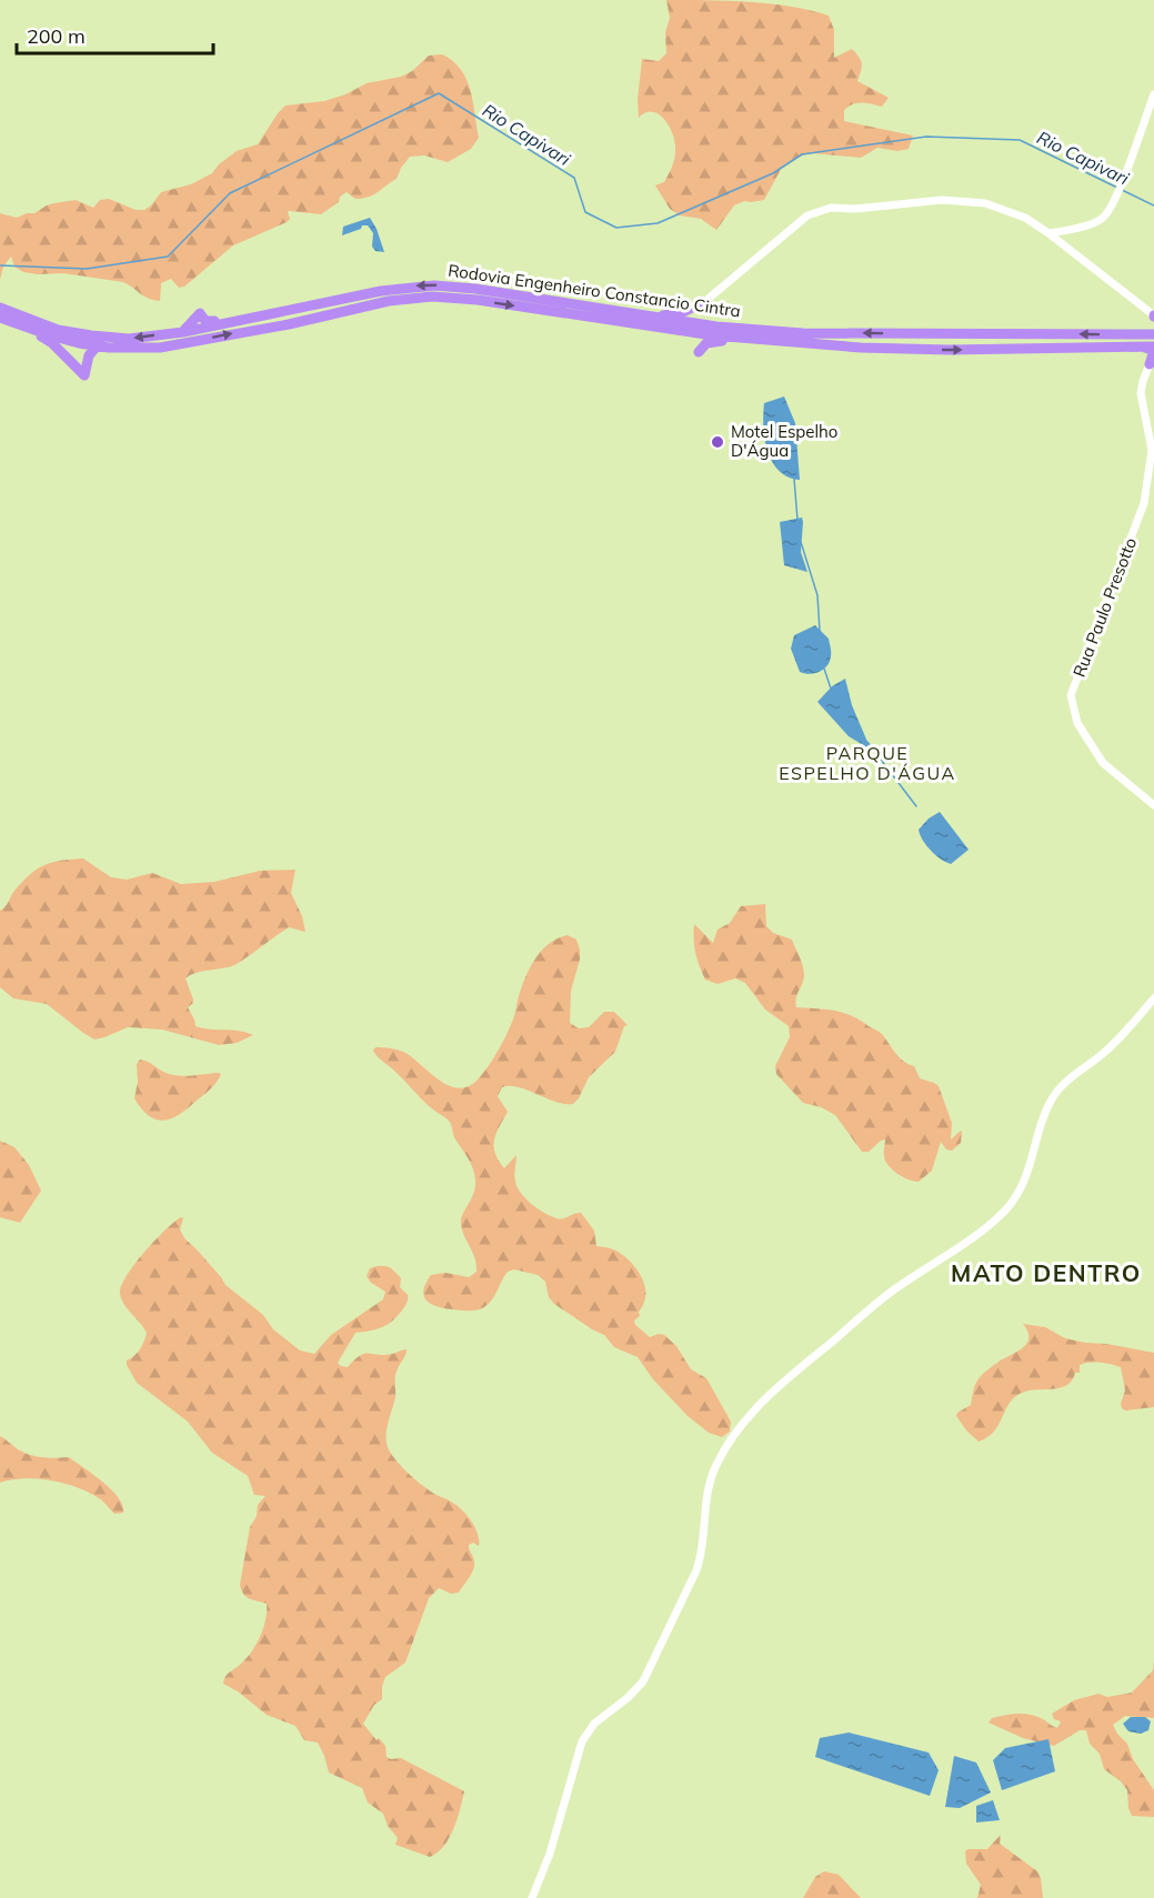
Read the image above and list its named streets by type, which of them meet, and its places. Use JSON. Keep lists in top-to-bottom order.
{
  "streets": {
    "highway": ["Rodovia Engenheiro Constancio Cintra"],
    "street": ["Rua Paulo Presotto"]
  },
  "districts": ["PARQUE ESPELHO D'ÁGUA", "MATO DENTRO"],
  "water": ["Rio Capivari"],
  "places": ["Motel Espelho D'Água"],
  "scale_bar": "200 m"
}
